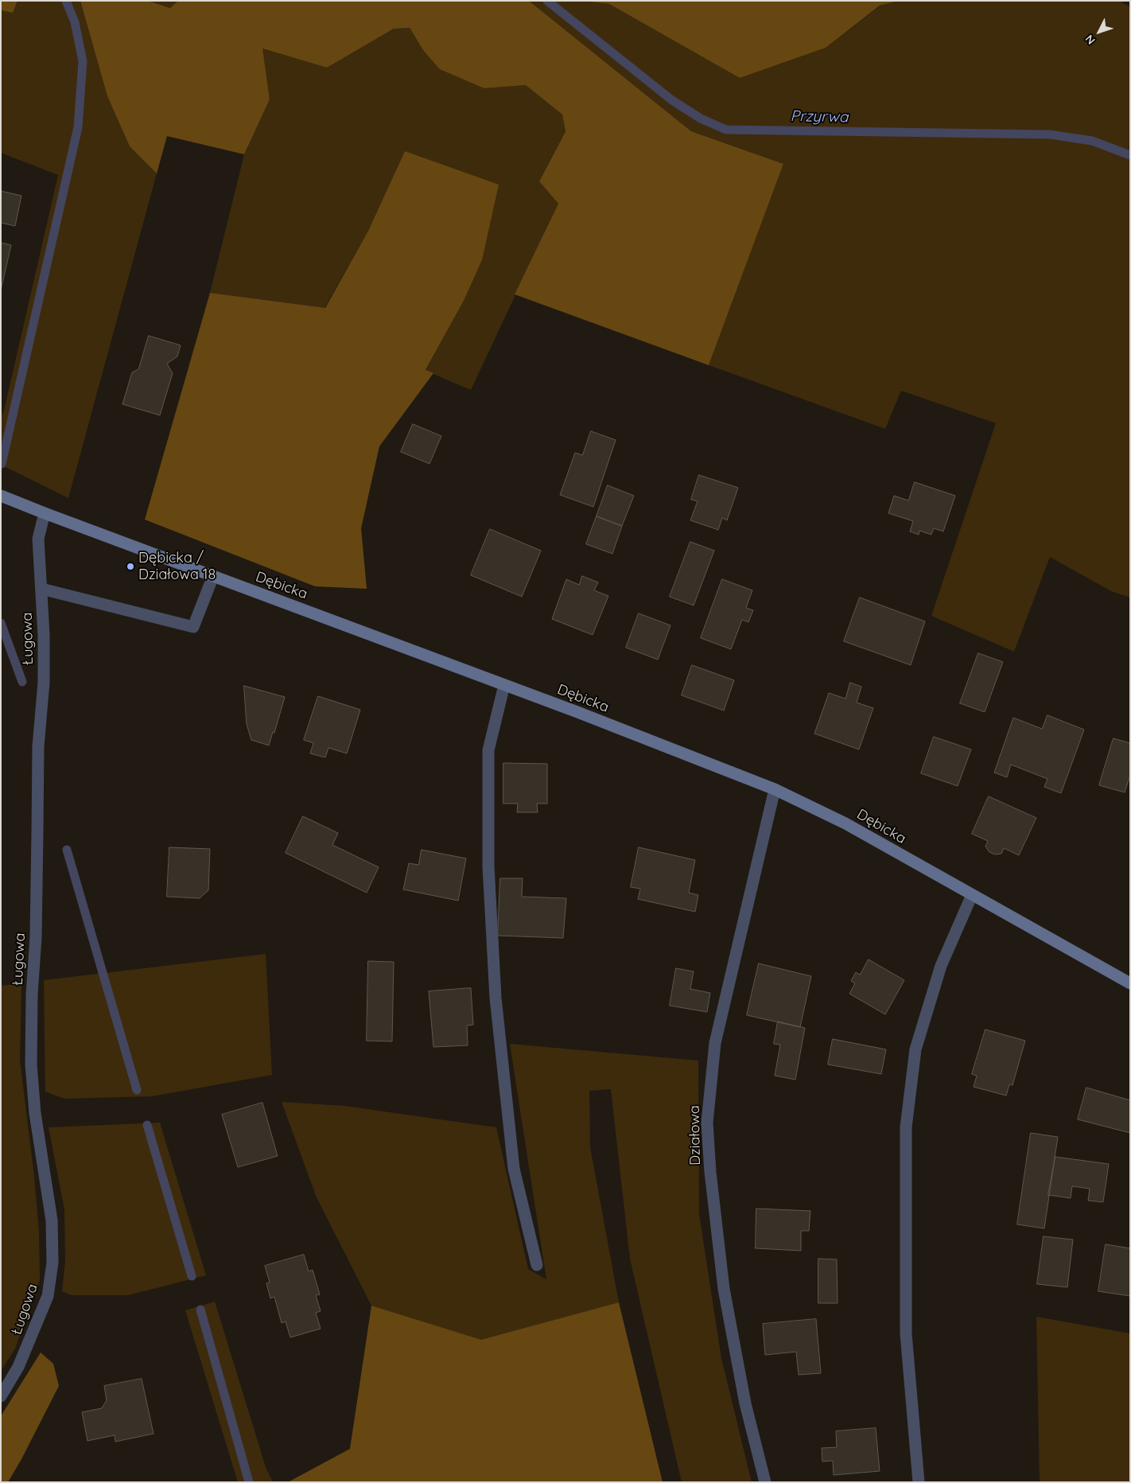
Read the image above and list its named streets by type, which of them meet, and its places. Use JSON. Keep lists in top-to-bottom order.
{
  "streets": {
    "street": ["Dębicka", "Ługowa", "Działowa"]
  },
  "crossings": [
    ["Dębicka", "Ługowa"],
    ["Dębicka", "Działowa"]
  ],
  "water": ["Przyrwa"],
  "places": ["Dębicka / Działowa 18"],
  "north": "bottom left"
}
